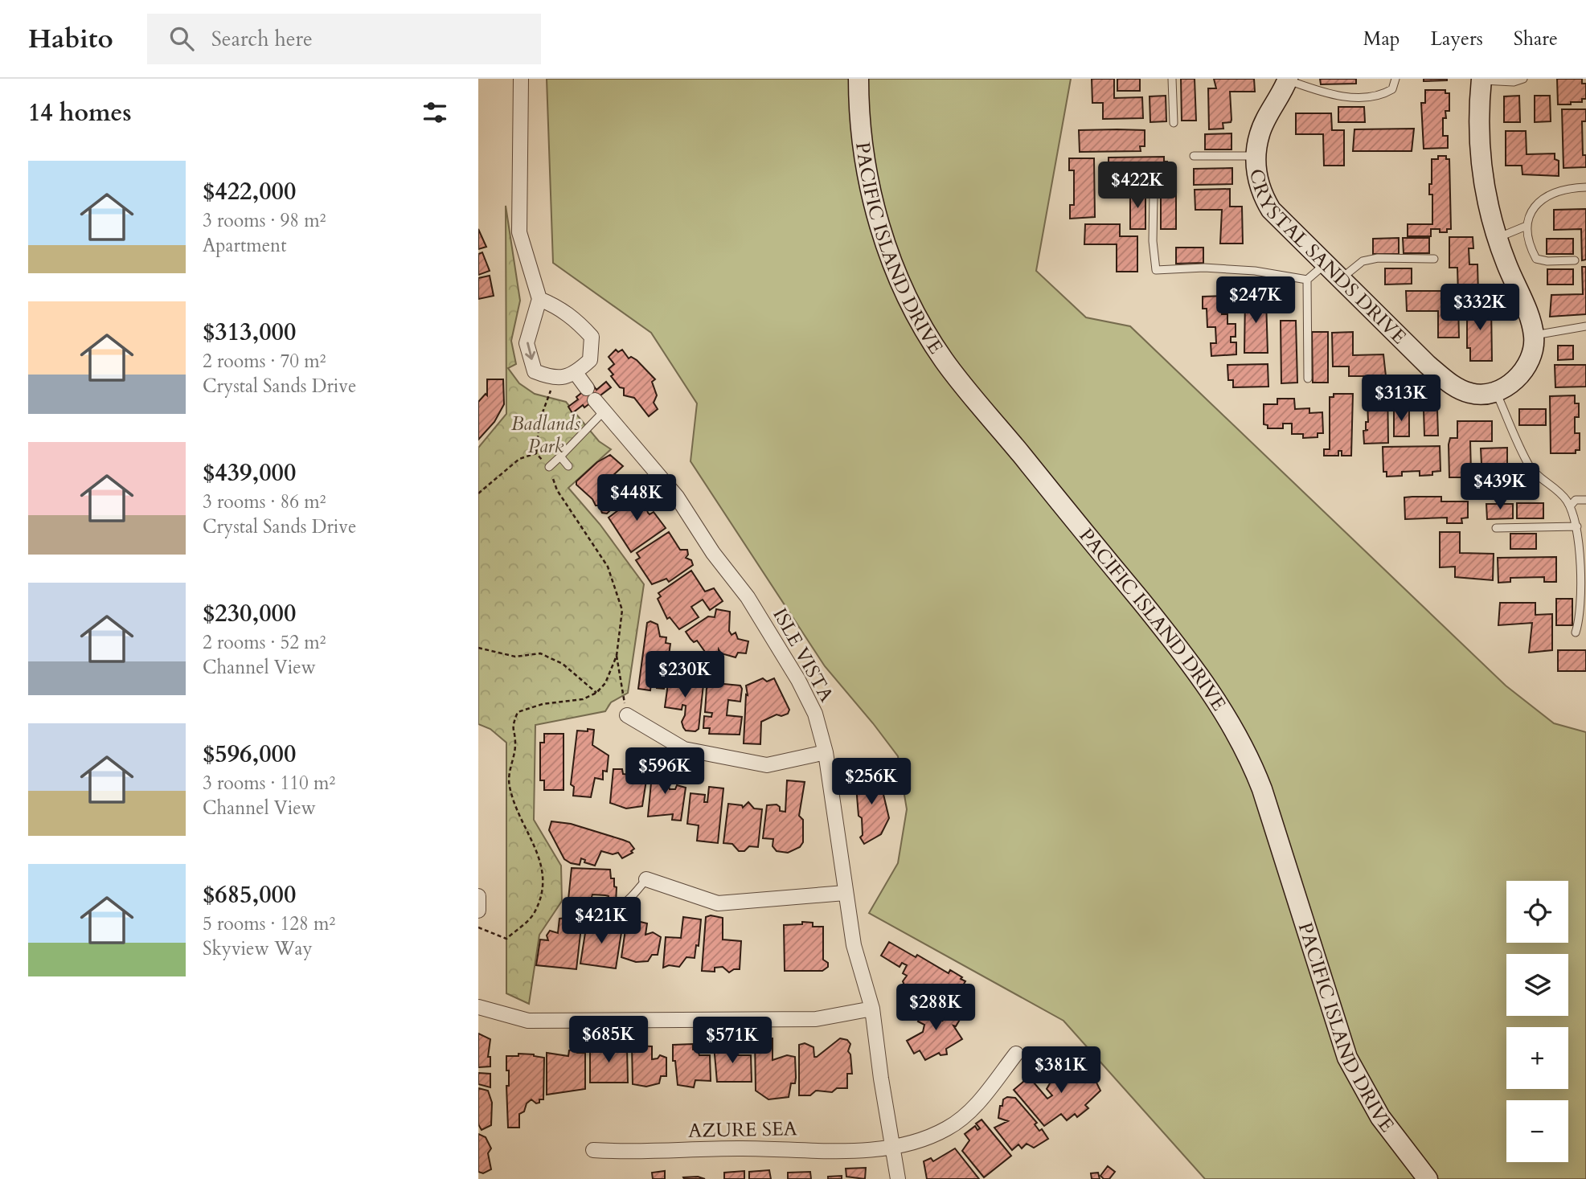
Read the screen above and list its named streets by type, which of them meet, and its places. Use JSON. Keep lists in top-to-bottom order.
{
  "streets": {
    "main road": ["PACIFIC ISLAND DRIVE", "CRYSTAL SANDS DRIVE"],
    "street": ["ISLE VISTA", "AZURE SEA"]
  },
  "crossings": [
    ["ISLE VISTA", "AZURE SEA"]
  ],
  "parks": ["Badlands Park"],
  "page": {
    "header": "Habito",
    "search": "Search here",
    "nav": ["Map", "Layers", "Share"],
    "heading": "14 homes",
    "list": [
      {
        "name": "$422,000",
        "note": "3 rooms · 98 m² · Apartment"
      },
      {
        "name": "$313,000",
        "note": "2 rooms · 70 m² · Crystal Sands Drive"
      },
      {
        "name": "$439,000",
        "note": "3 rooms · 86 m² · Crystal Sands Drive"
      },
      {
        "name": "$230,000",
        "note": "2 rooms · 52 m² · Channel View"
      },
      {
        "name": "$596,000",
        "note": "3 rooms · 110 m² · Channel View"
      },
      {
        "name": "$685,000",
        "note": "5 rooms · 128 m² · Skyview Way"
      }
    ],
    "price": [
      "$422K",
      "$247K",
      "$332K",
      "$313K",
      "$439K",
      "$448K",
      "$230K",
      "$596K",
      "$256K",
      "$421K",
      "$288K",
      "$685K",
      "$571K",
      "$381K"
    ],
    "map_buttons": ["+", "−"]
  }
}
